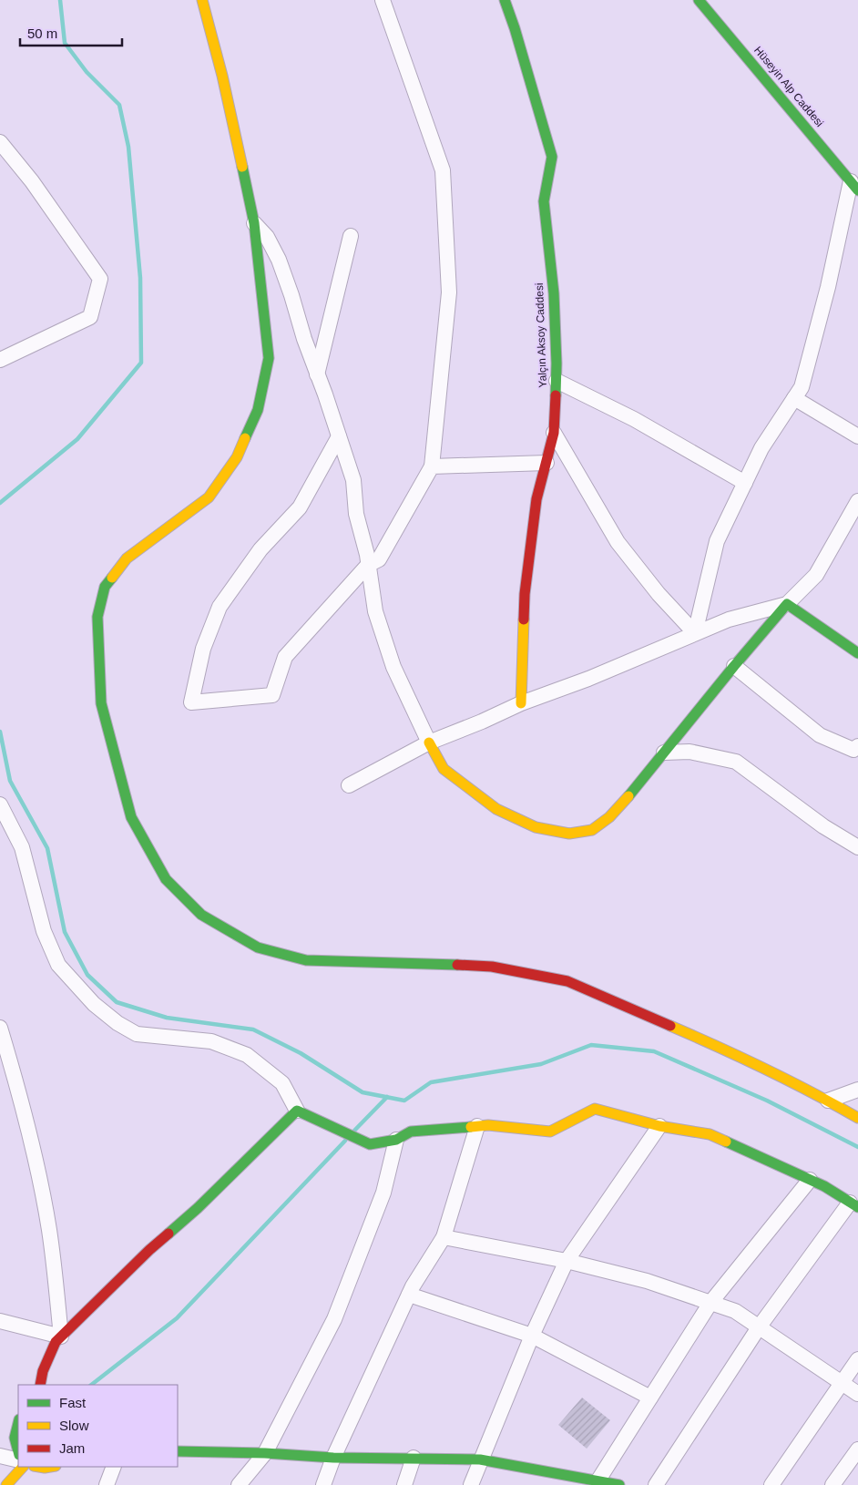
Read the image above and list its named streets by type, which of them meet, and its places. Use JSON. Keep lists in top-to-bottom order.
{
  "streets": {
    "street": ["Hüseyin Alp Caddesi", "Yalçın Aksoy Caddesi"]
  },
  "legend": ["Fast", "Slow", "Jam"],
  "scale_bar": "50 m"
}
